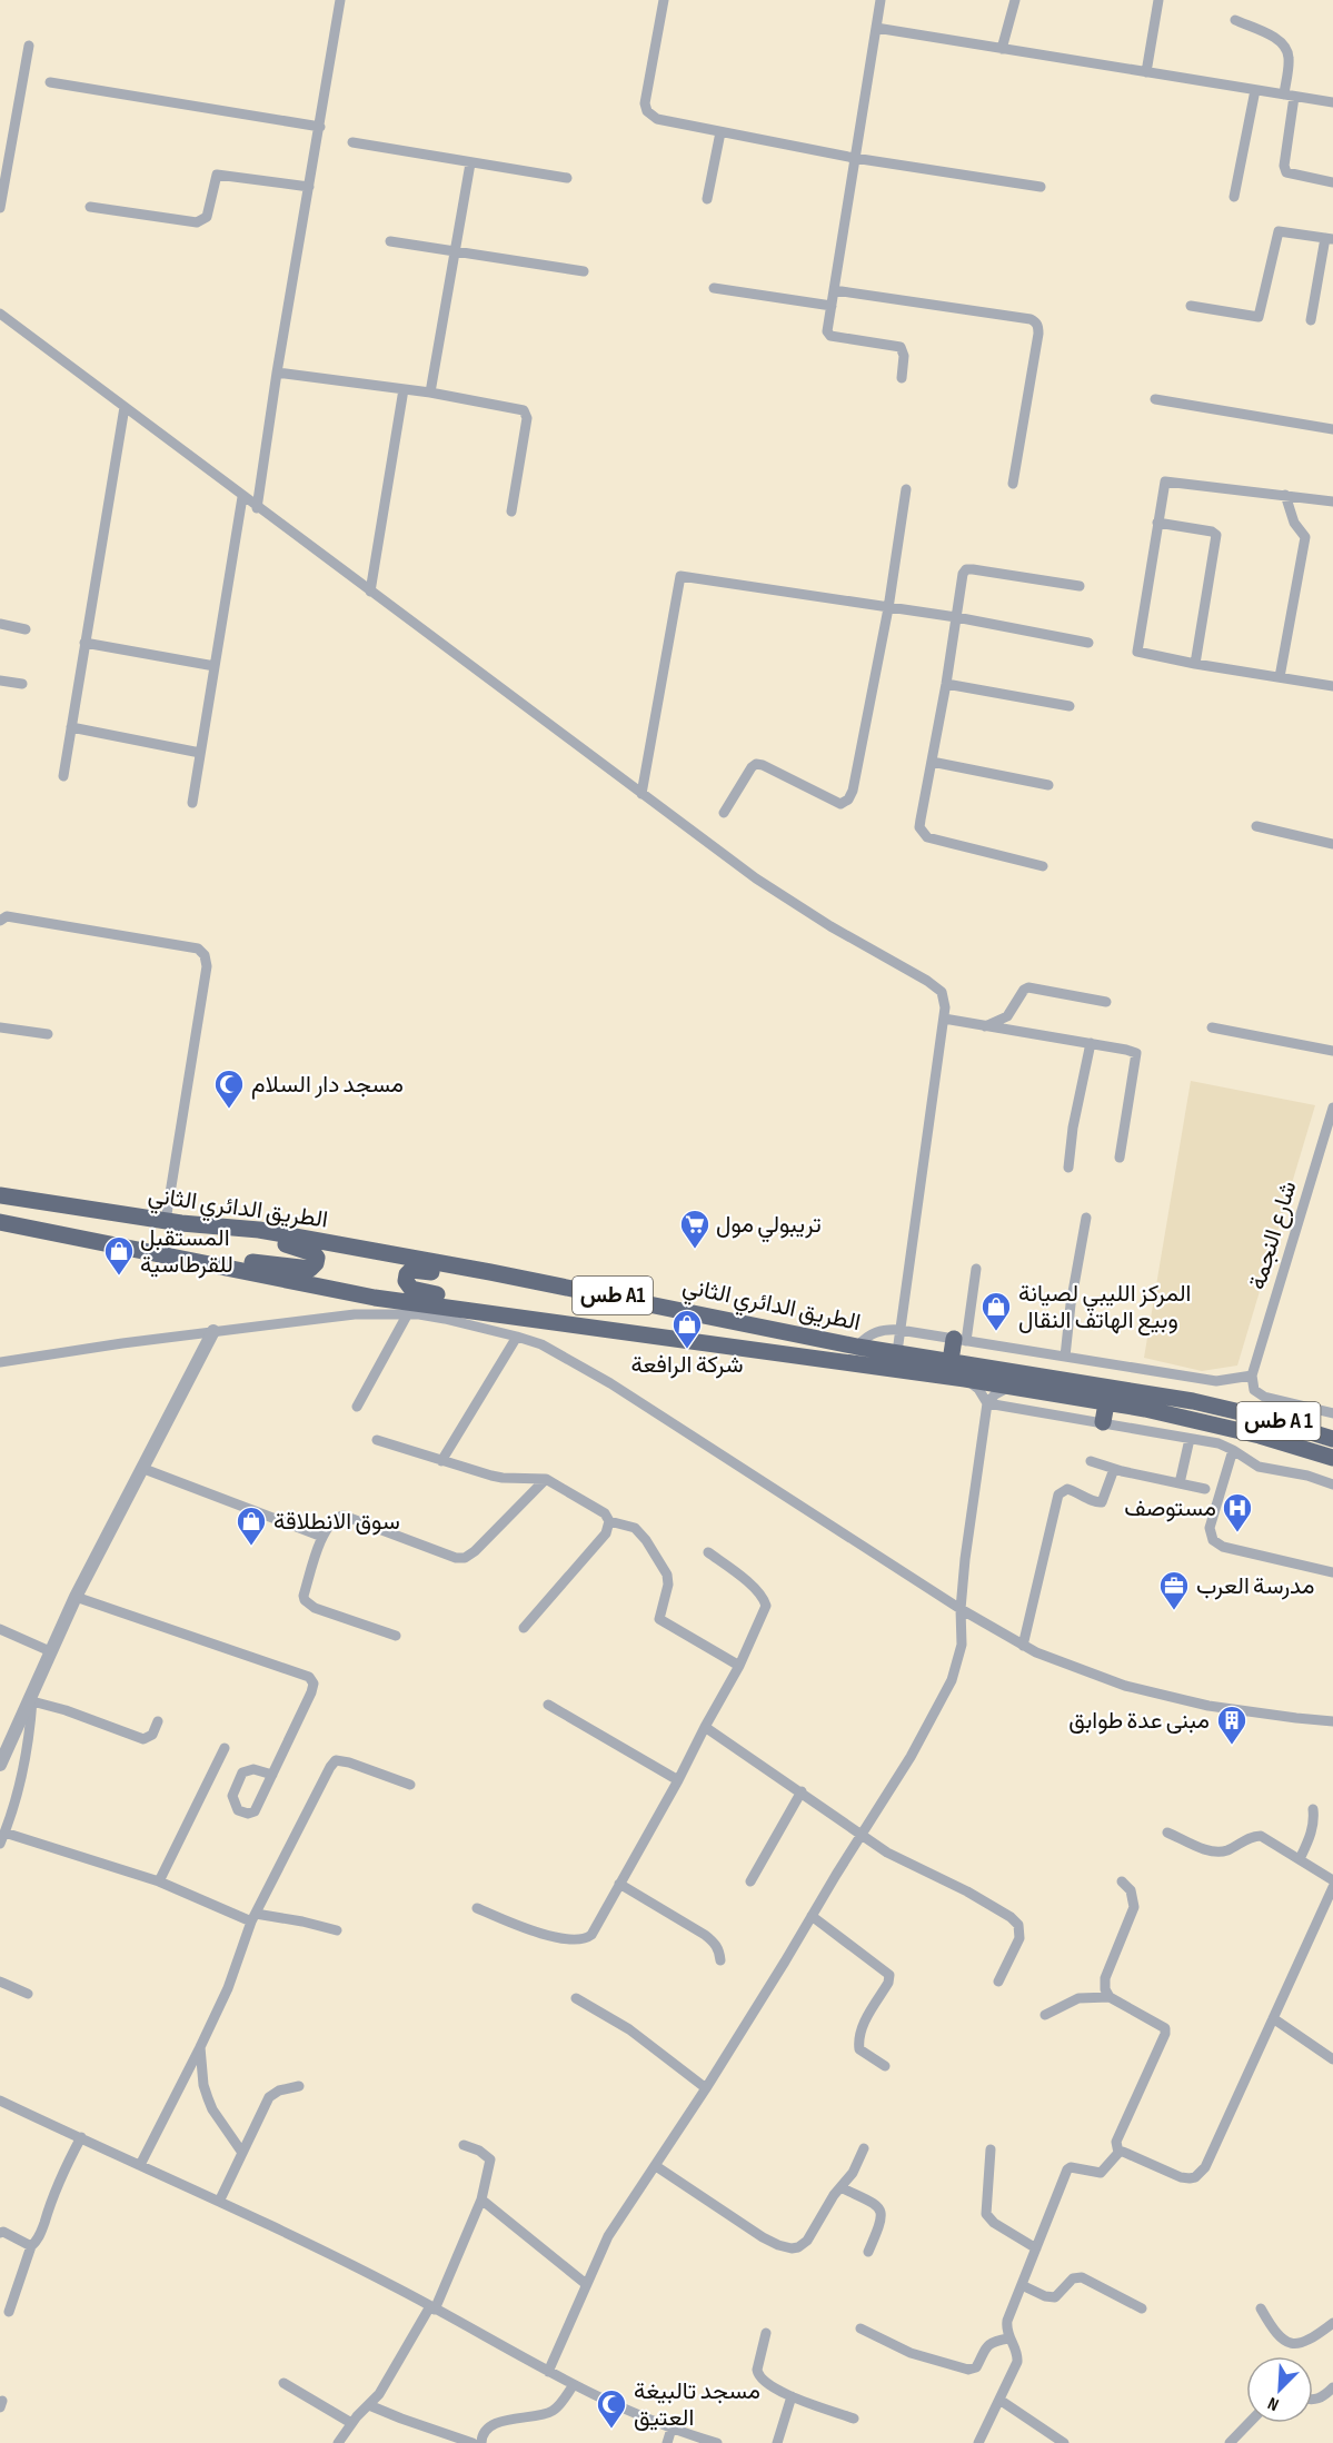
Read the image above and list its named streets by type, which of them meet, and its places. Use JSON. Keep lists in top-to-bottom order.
{
  "streets": {
    "highway": ["الطريق الدائري الثاني", "طس A1", "طس A 1"],
    "street": ["شارع النجمة"]
  },
  "places": {
    "mosque": ["مسجد دار السلام", "مسجد تالبيغة العتيق"],
    "supermarket": ["تريبولي مول"],
    "shop": [
      "المستقبل للقرطاسية",
      "المركز الليبي لصيانة وبيع الهاتف النقال",
      "شركة الرافعة",
      "سوق الانطلاقة"
    ],
    "hospital": ["مستوصف"],
    "office": ["مدرسة العرب"],
    "building": ["مبنى عدة طوابق"]
  },
  "north": "bottom left"
}
